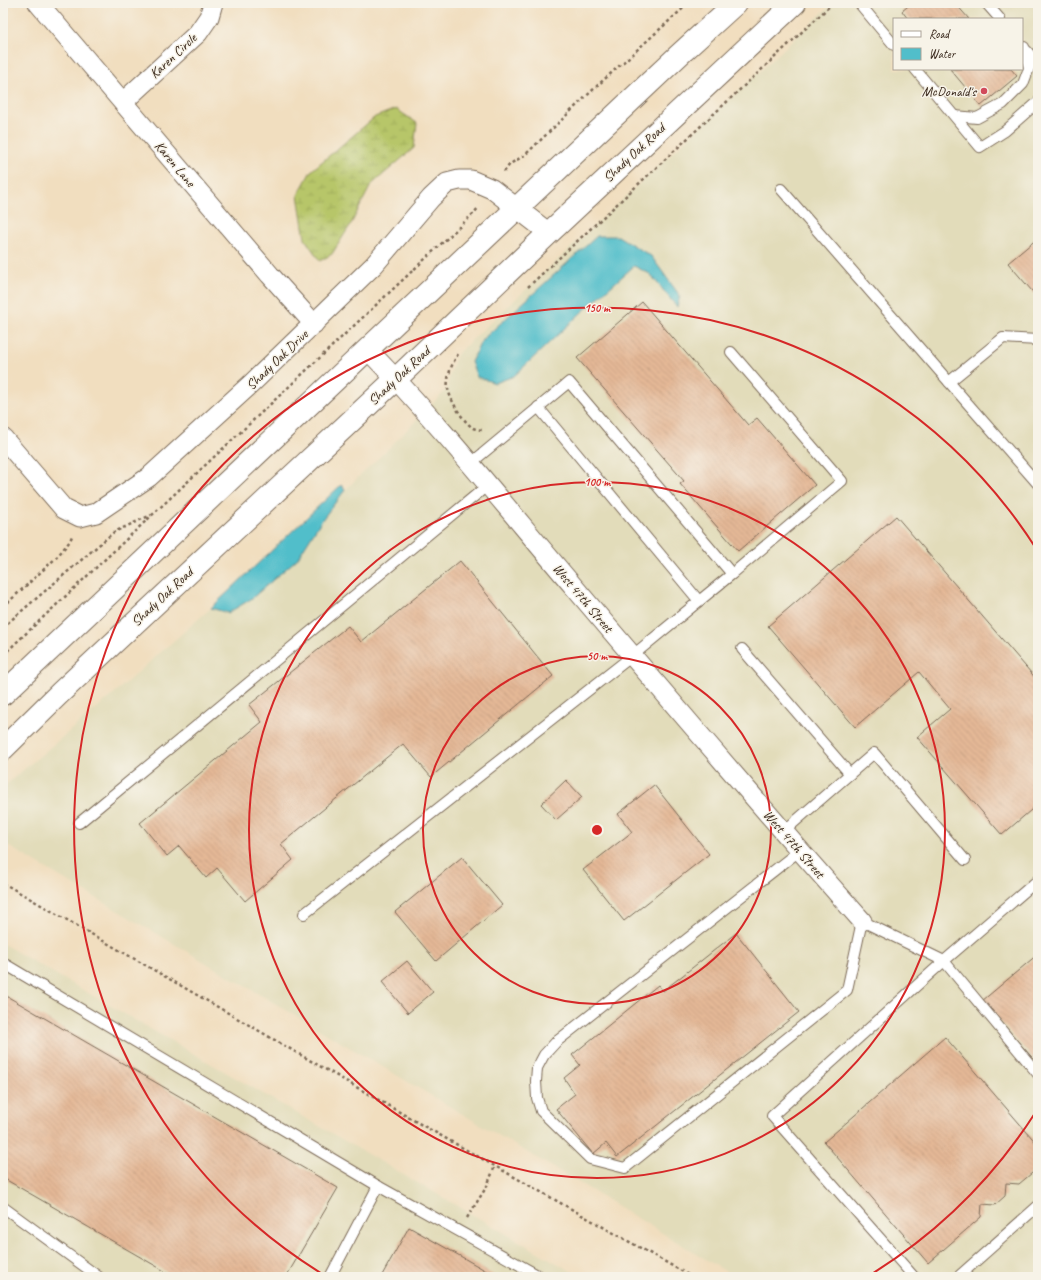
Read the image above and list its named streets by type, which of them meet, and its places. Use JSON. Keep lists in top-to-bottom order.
{
  "streets": {
    "main road": ["Shady Oak Road"],
    "street": [
      "Karen Circle",
      "Karen Lane",
      "Shady Oak Drive",
      "West 47th Street"
    ]
  },
  "crossings": [
    ["Karen Circle", "Karen Lane"],
    ["Shady Oak Road", "Shady Oak Drive"],
    ["Shady Oak Road", "West 47th Street"],
    ["Karen Lane", "Shady Oak Drive"]
  ],
  "places": ["McDonald's"],
  "legend": ["Road", "Water"],
  "rings": ["150 m", "100 m", "50 m"]
}
